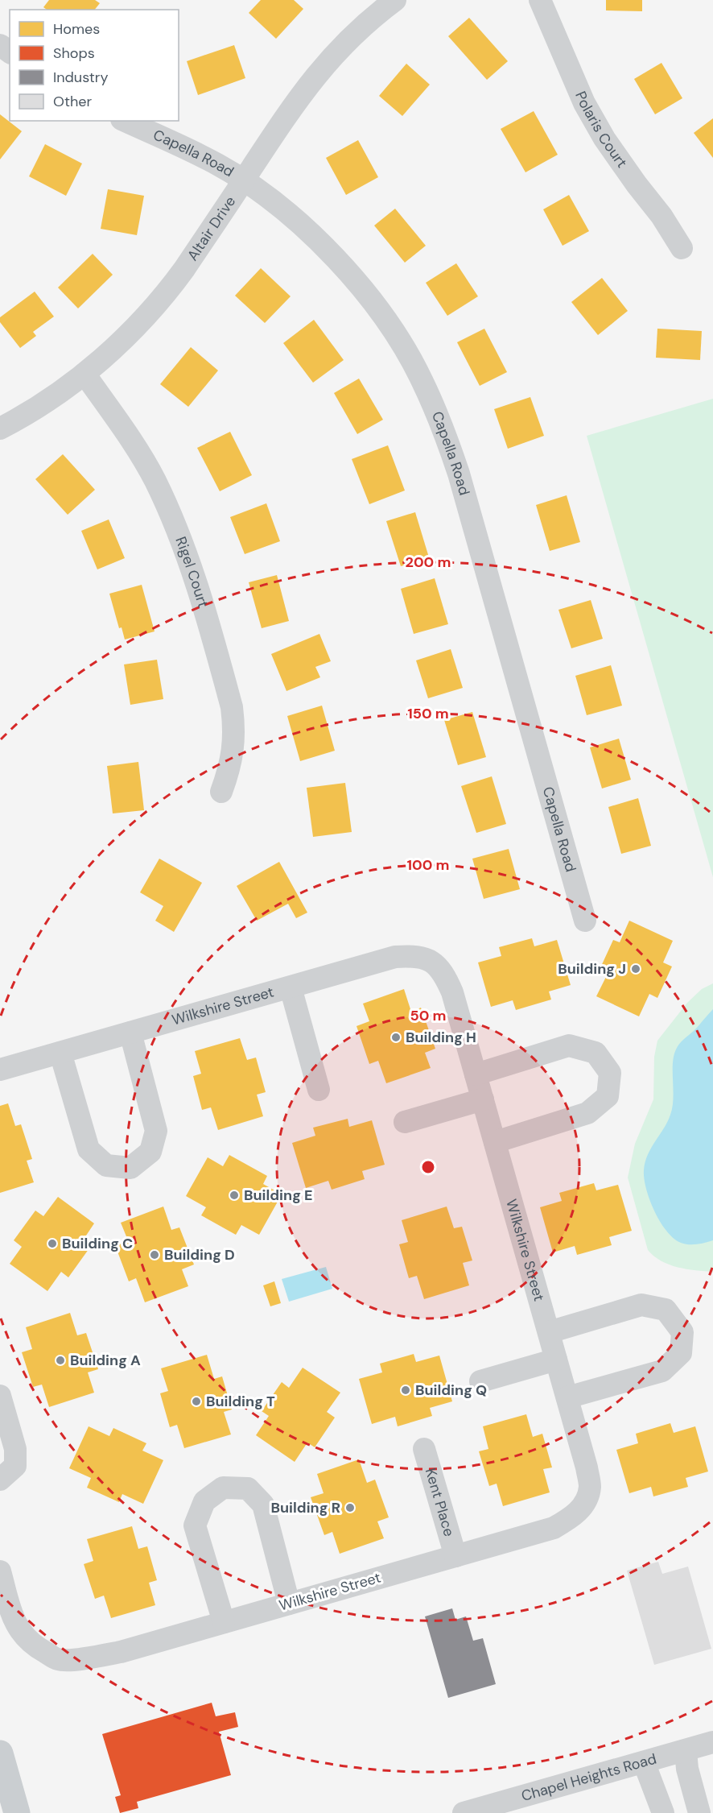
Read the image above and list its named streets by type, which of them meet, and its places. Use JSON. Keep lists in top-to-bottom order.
{
  "streets": {
    "street": [
      "Polaris Court",
      "Capella Road",
      "Altair Drive",
      "Rigel Court",
      "Wilkshire Street",
      "Kent Place",
      "Chapel Heights Road"
    ]
  },
  "crossings": [
    ["Capella Road", "Altair Drive"],
    ["Altair Drive", "Rigel Court"],
    ["Wilkshire Street", "Kent Place"]
  ],
  "places": [
    "Building J",
    "Building H",
    "Building E",
    "Building C",
    "Building D",
    "Building A",
    "Building Q",
    "Building T",
    "Building R"
  ],
  "legend": [
    "Homes",
    "Shops",
    "Industry",
    "Other"
  ],
  "rings": [
    "200 m",
    "150 m",
    "100 m",
    "50 m"
  ]
}
